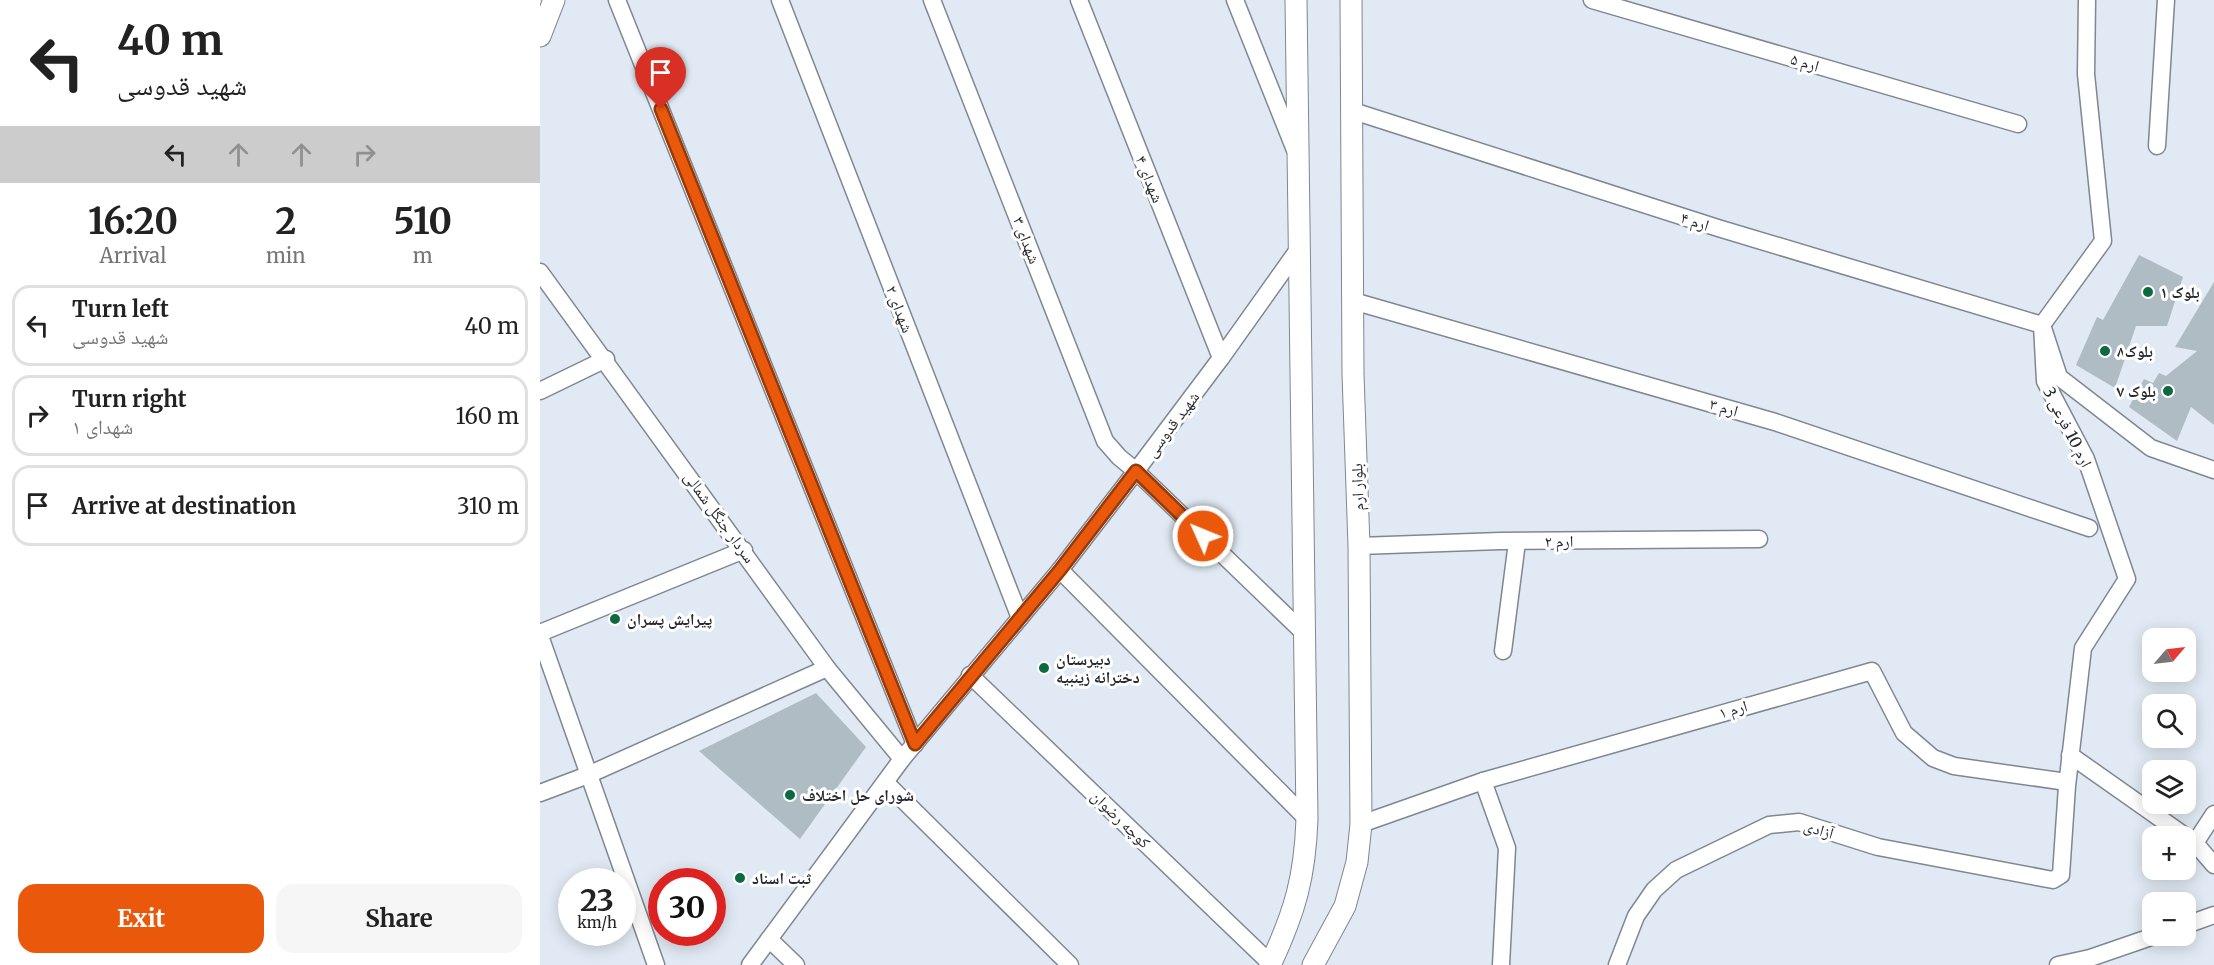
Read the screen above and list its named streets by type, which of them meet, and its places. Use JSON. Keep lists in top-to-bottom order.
{
  "streets": {
    "main road": ["بلوار ارم"],
    "street": [
      "ارم ۵",
      "شهدای ۴",
      "ارم ۴",
      "شهدای ۳",
      "شهدای ۲",
      "ارم ۳",
      "شهید قدوسی",
      "ارم 10 فرعی 3",
      "سردار جنگل شمالی",
      "ارم ۲",
      "ارم ۱",
      "کوچه رضوان",
      "آزادی"
    ]
  },
  "crossings": [
    ["شهدای ۴", "شهید قدوسی"],
    ["ارم ۴", "ارم 10 فرعی 3"],
    ["ارم ۴", "بلوار ارم"],
    ["شهدای ۳", "شهید قدوسی"],
    ["شهدای ۲", "شهید قدوسی"],
    ["ارم ۳", "بلوار ارم"],
    ["شهید قدوسی", "سردار جنگل شمالی"],
    ["شهید قدوسی", "کوچه رضوان"],
    ["ارم 10 فرعی 3", "ارم ۱"],
    ["ارم 10 فرعی 3", "آزادی"],
    ["بلوار ارم", "ارم ۲"],
    ["بلوار ارم", "ارم ۱"]
  ],
  "places": [
    "بلوک ۱",
    "بلوک۸",
    "بلوک ۷",
    "پیرایش پسران",
    "دبیرستان دخترانه زینبیه",
    "شورای حل اختلاف",
    "ثبت اسناد"
  ],
  "north": "top right",
  "page": {
    "turn": ["40 m", "شهید قدوسی"],
    "eta": [
      "16:20",
      "Arrival",
      "2",
      "min",
      "510",
      "m"
    ],
    "list": [
      {
        "name": "Turn left",
        "note": "شهید قدوسی",
        "value": "40 m"
      },
      {
        "name": "Turn right",
        "note": "شهدای ۱",
        "value": "160 m"
      },
      {
        "name": "Arrive at destination",
        "value": "310 m"
      }
    ],
    "map_buttons": ["+", "−"],
    "speed": "23 km/h",
    "limit": "30",
    "buttons": ["Exit", "Share"]
  }
}
